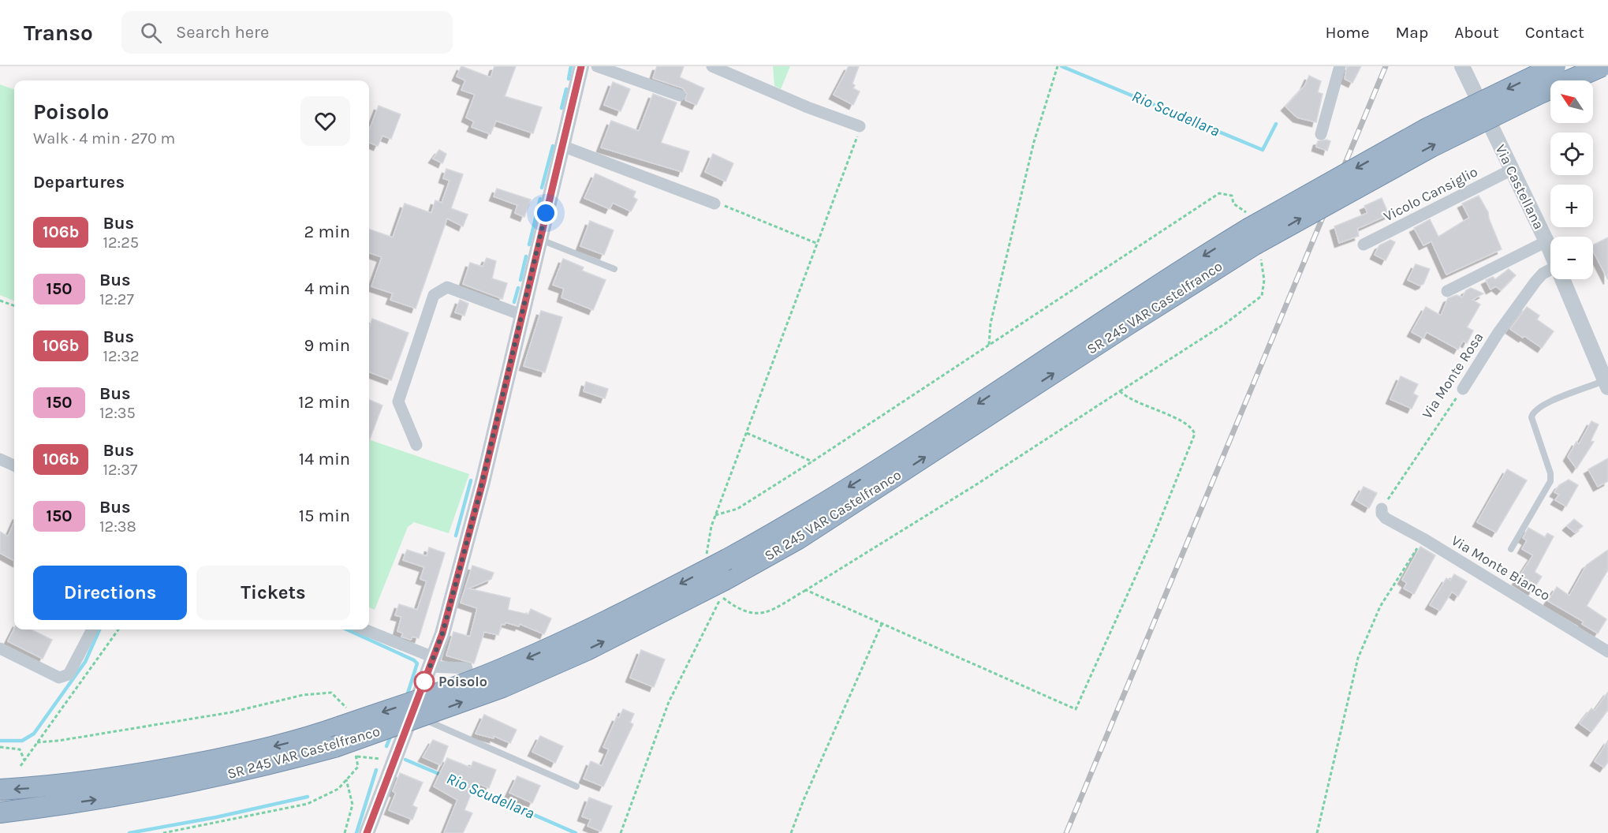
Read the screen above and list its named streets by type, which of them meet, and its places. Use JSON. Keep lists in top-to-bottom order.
{
  "streets": {
    "highway": ["SR 245 VAR Castelfranco"],
    "street": [
      "Via Castellana",
      "Vicolo Cansiglio",
      "Via Monte Rosa",
      "Via Monte Bianco"
    ]
  },
  "crossings": [
    ["Via Castellana", "Vicolo Cansiglio"],
    ["Via Monte Rosa", "Via Monte Bianco"]
  ],
  "water": ["Rio Scudellara"],
  "places": ["Poisolo"],
  "lines": ["bus line 106b"],
  "north": "top left",
  "page": {
    "header": "Transo",
    "search": "Search here",
    "nav": [
      "Home",
      "Map",
      "About",
      "Contact"
    ],
    "map_buttons": ["+", "−"],
    "heading": [
      ["Poisolo", "Walk · 4 min · 270 m"],
      "Departures"
    ],
    "list": [
      {
        "mark": "106b",
        "name": "Bus",
        "note": "12:25",
        "value": "2 min"
      },
      {
        "mark": "150",
        "name": "Bus",
        "note": "12:27",
        "value": "4 min"
      },
      {
        "mark": "106b",
        "name": "Bus",
        "note": "12:32",
        "value": "9 min"
      },
      {
        "mark": "150",
        "name": "Bus",
        "note": "12:35",
        "value": "12 min"
      },
      {
        "mark": "106b",
        "name": "Bus",
        "note": "12:37",
        "value": "14 min"
      },
      {
        "mark": "150",
        "name": "Bus",
        "note": "12:38",
        "value": "15 min"
      }
    ],
    "buttons": ["Directions", "Tickets"]
  }
}
